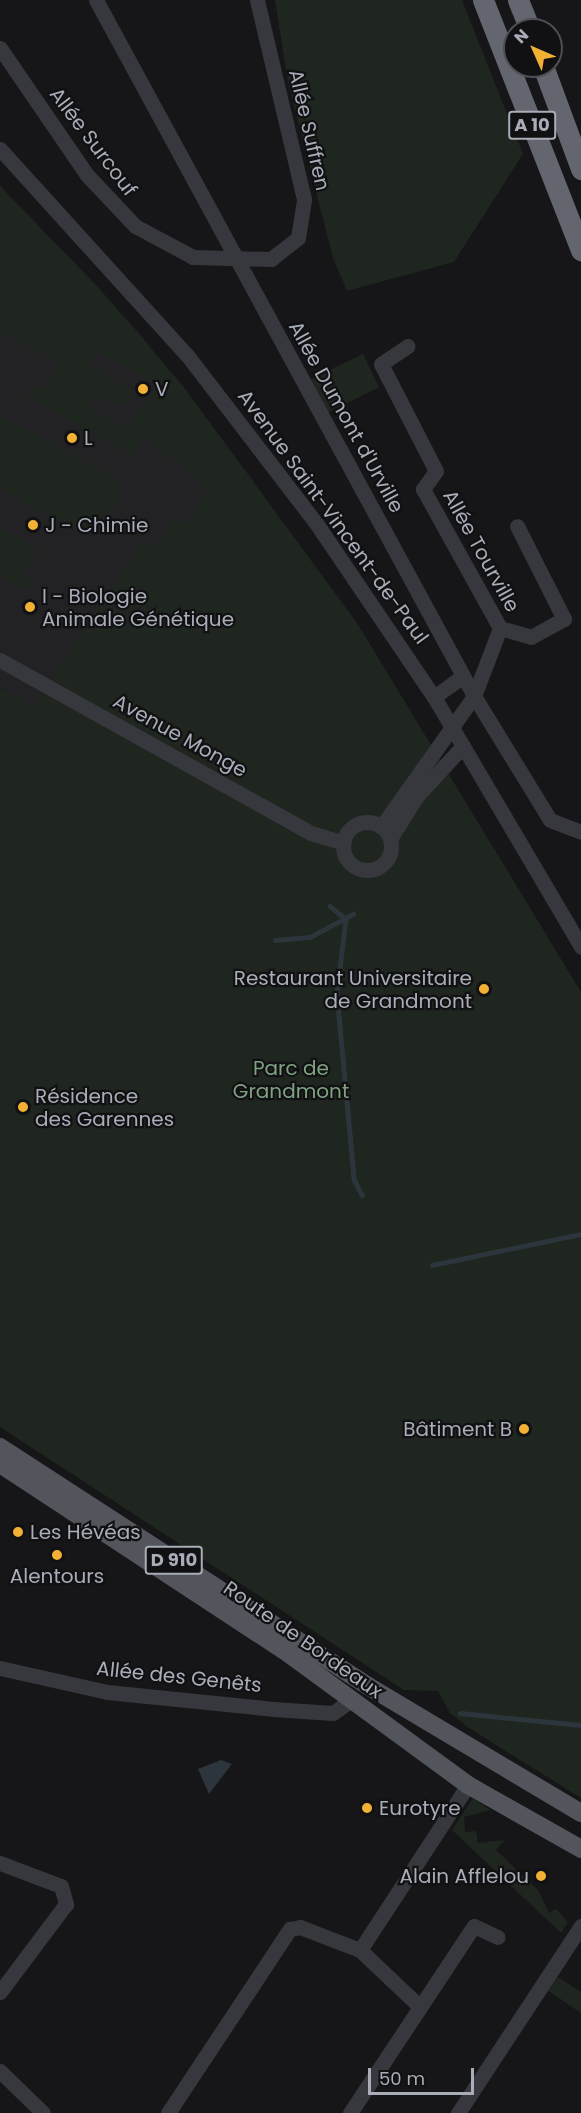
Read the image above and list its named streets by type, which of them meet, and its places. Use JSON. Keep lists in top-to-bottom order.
{
  "streets": {
    "highway": ["A 10"],
    "main road": ["D 910", "Route de Bordeaux"],
    "street": [
      "Allée Suffren",
      "Allée Surcouf",
      "Allée Dumont d'Urville",
      "Avenue Saint-Vincent-de-Paul",
      "Allée Tourville",
      "Avenue Monge",
      "Allée des Genêts"
    ]
  },
  "crossings": [
    ["Allée Suffren", "Allée Surcouf"],
    ["Allée Suffren", "Allée Dumont d'Urville"],
    ["Allée Surcouf", "Allée Dumont d'Urville"],
    ["Allée Dumont d'Urville", "Allée Tourville"],
    ["Avenue Saint-Vincent-de-Paul", "Allée Tourville"],
    ["Allée Tourville", "Avenue Monge"],
    ["Route de Bordeaux", "Allée des Genêts"]
  ],
  "parks": ["Parc de Grandmont"],
  "places": [
    "V",
    "L",
    "J - Chimie",
    "I - Biologie Animale Génétique",
    "Restaurant Universitaire de Grandmont",
    "Résidence des Garennes",
    "Bâtiment B",
    "Les Hévéas",
    "Alentours",
    "Eurotyre",
    "Alain Afflelou"
  ],
  "scale_bar": "50 m",
  "north": "top left"
}
